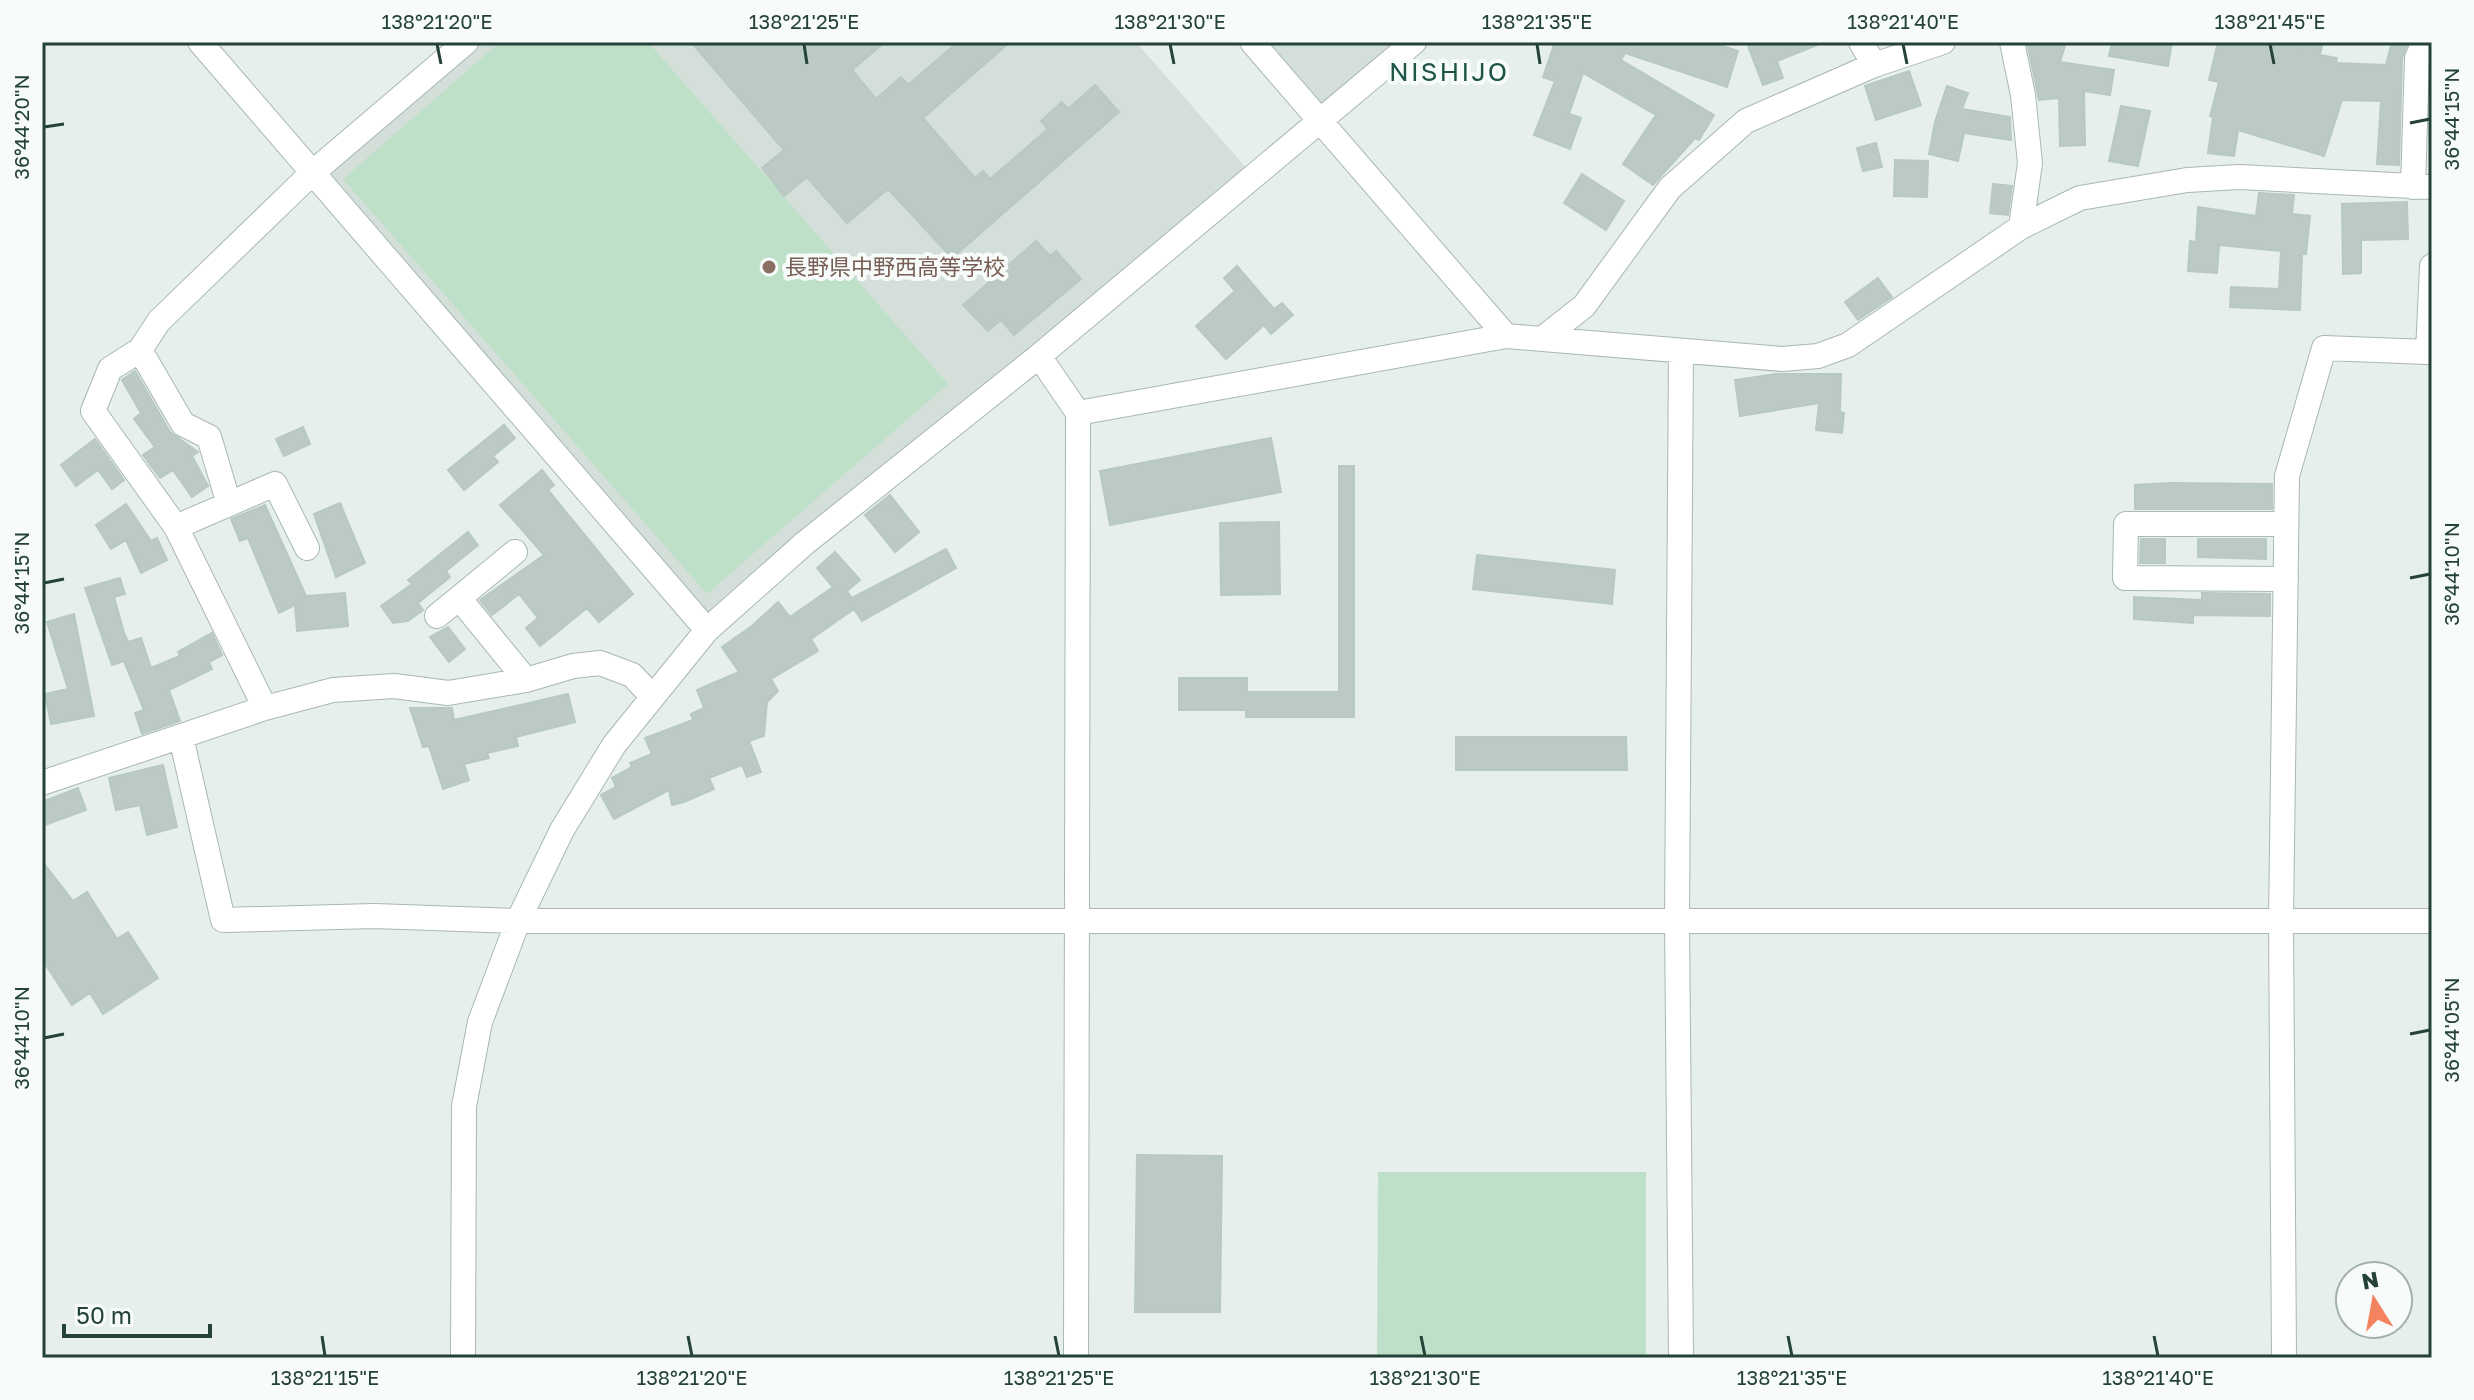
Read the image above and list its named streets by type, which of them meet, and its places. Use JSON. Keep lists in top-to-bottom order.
{
  "districts": ["NISHIJO"],
  "places": ["長野県中野西高等学校"],
  "scale_bar": "50 m",
  "north": "top",
  "coordinates": [
    "138°21'20\"E",
    "138°21'25\"E",
    "138°21'30\"E",
    "138°21'35\"E",
    "138°21'40\"E",
    "138°21'45\"E",
    "36°44'15\"N",
    "36°44'20\"N",
    "36°44'10\"N",
    "36°44'05\"N",
    "138°21'15\"E"
  ]
}
